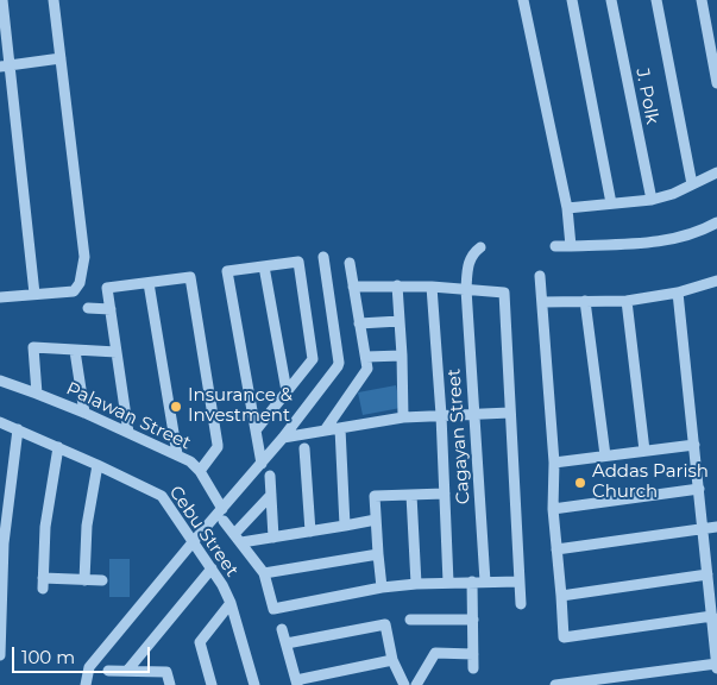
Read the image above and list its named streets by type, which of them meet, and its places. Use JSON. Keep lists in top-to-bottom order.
{
  "streets": {
    "street": [
      "J. Polk",
      "Palawan Street",
      "Cagayan Street",
      "Cebu Street"
    ]
  },
  "places": ["Insurance & Investment", "Addas Parish Church"],
  "scale_bar": "100 m"
}
